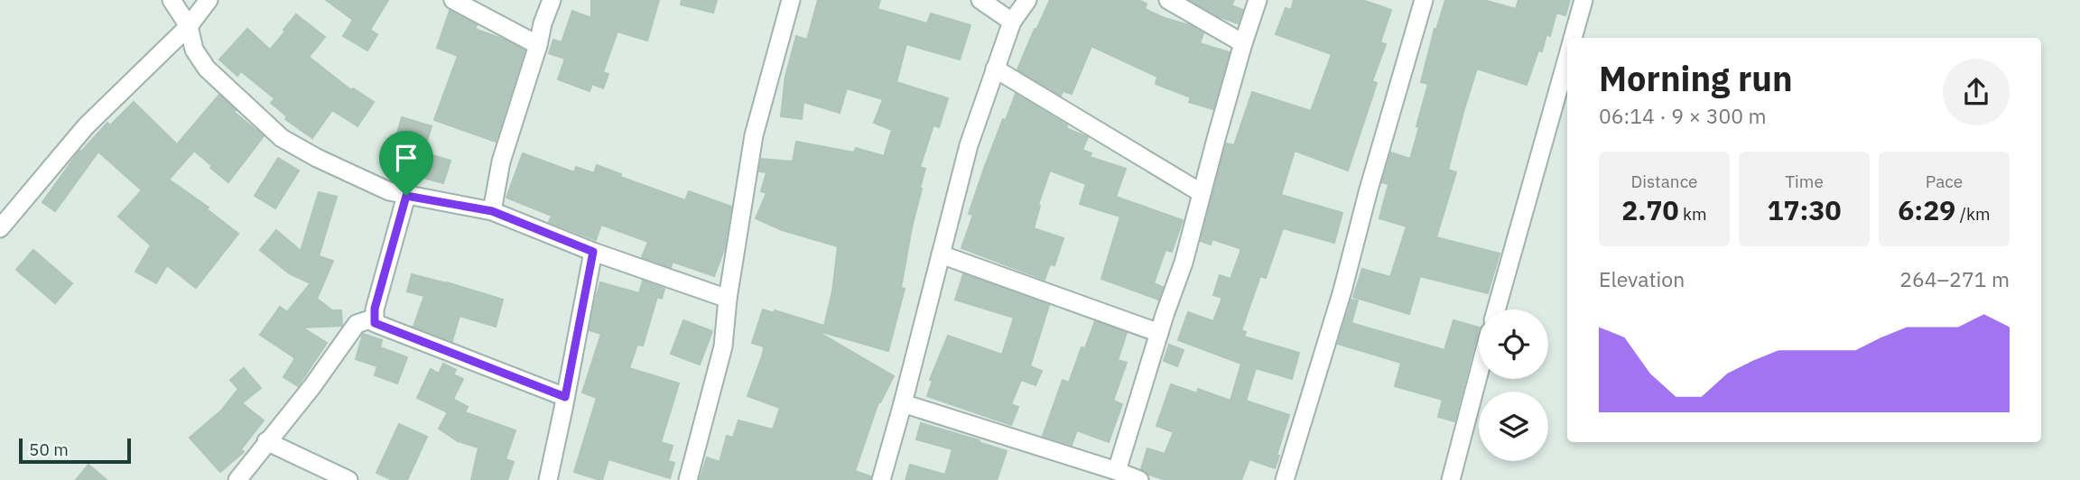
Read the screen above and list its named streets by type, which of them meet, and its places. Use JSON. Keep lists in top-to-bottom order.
{
  "scale_bar": "50 m",
  "page": {
    "heading": ["Morning run", "06:14 · 9 × 300 m"],
    "stats": [
      ["Distance", "2.70 km"],
      ["Time", "17:30"],
      ["Pace", "6:29 /km"]
    ],
    "chart": ["Elevation", "264–271 m"],
    "scale": "50 m"
  }
}
